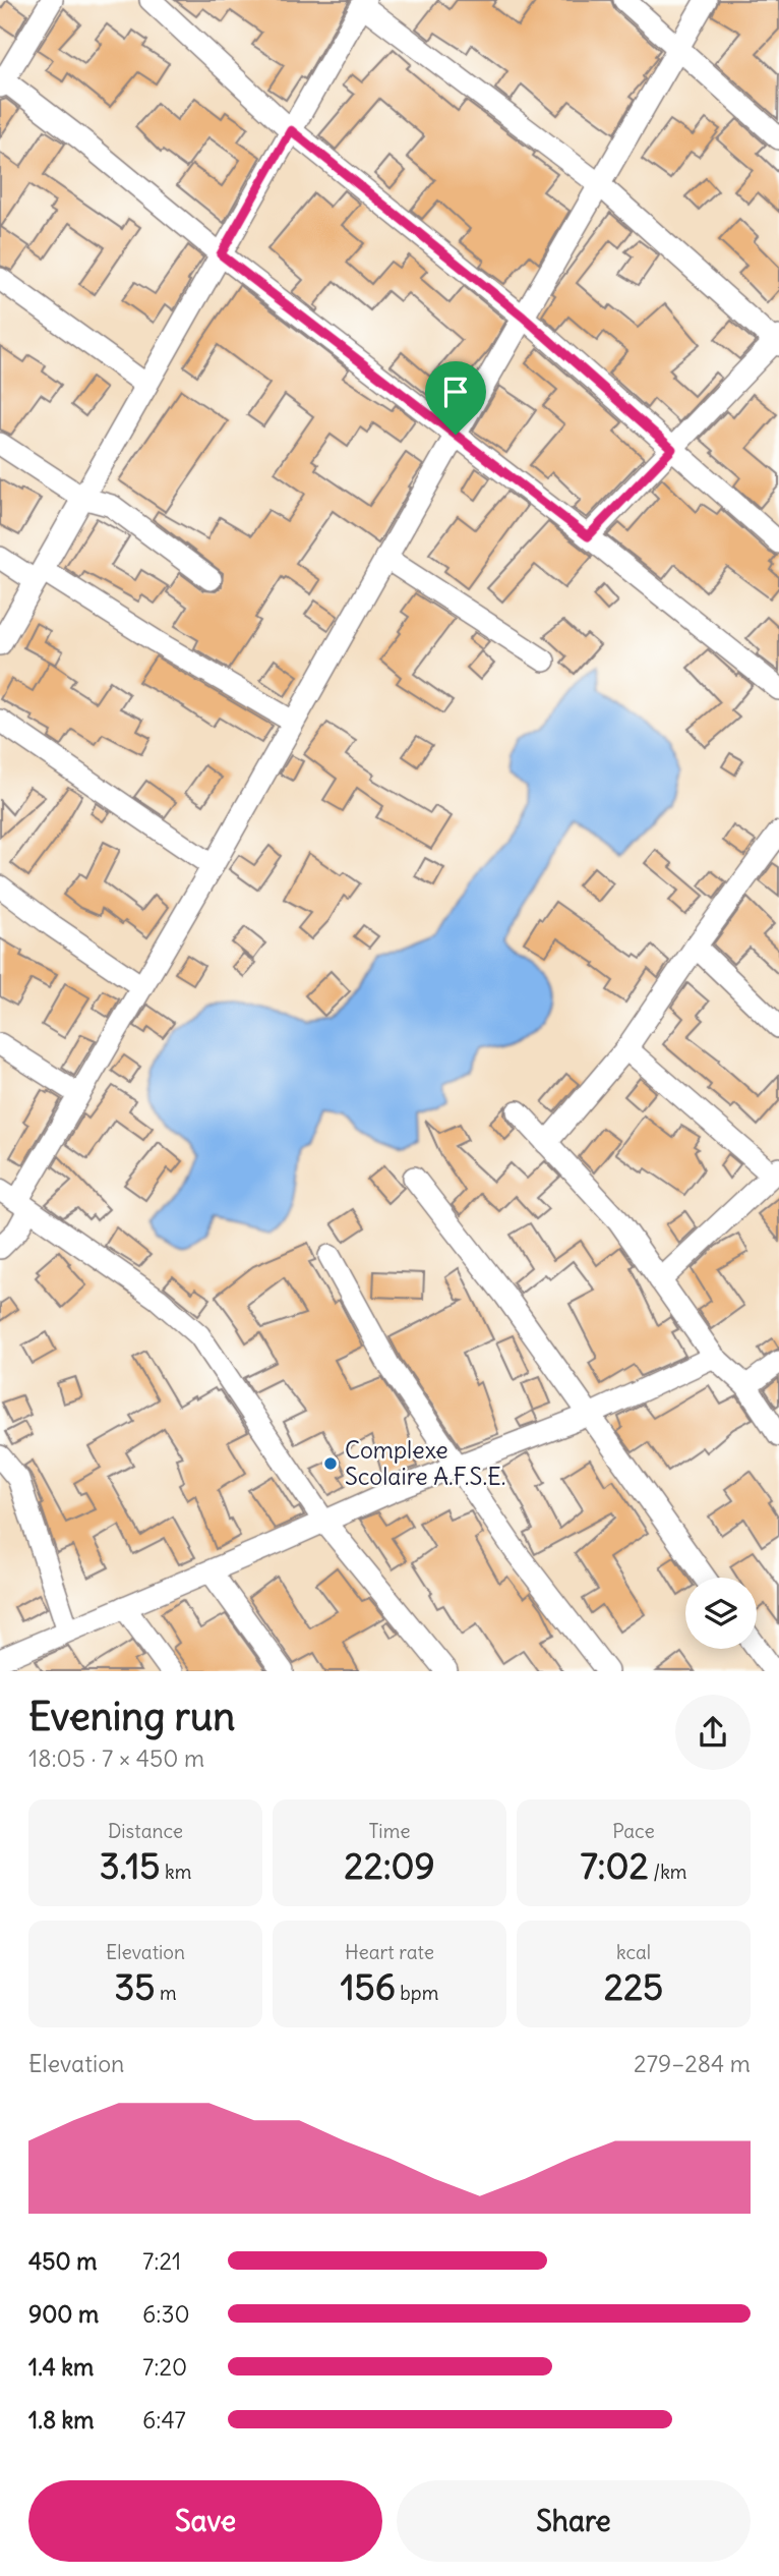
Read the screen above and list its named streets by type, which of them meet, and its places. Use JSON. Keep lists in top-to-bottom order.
{
  "places": ["Complexe Scolaire A.F.S.E."],
  "page": {
    "heading": ["Evening run", "18:05 · 7 × 450 m"],
    "stats": [
      ["Distance", "3.15 km"],
      ["Time", "22:09"],
      ["Pace", "7:02 /km"],
      ["Elevation", "35 m"],
      ["Heart rate", "156 bpm"],
      ["kcal", "225"]
    ],
    "chart": ["Elevation", "279–284 m"],
    "list": [
      {
        "name": "450 m",
        "note": "7:21"
      },
      {
        "name": "900 m",
        "note": "6:30"
      },
      {
        "name": "1.4 km",
        "note": "7:20"
      },
      {
        "name": "1.8 km",
        "note": "6:47"
      }
    ],
    "buttons": ["Save", "Share"]
  }
}
